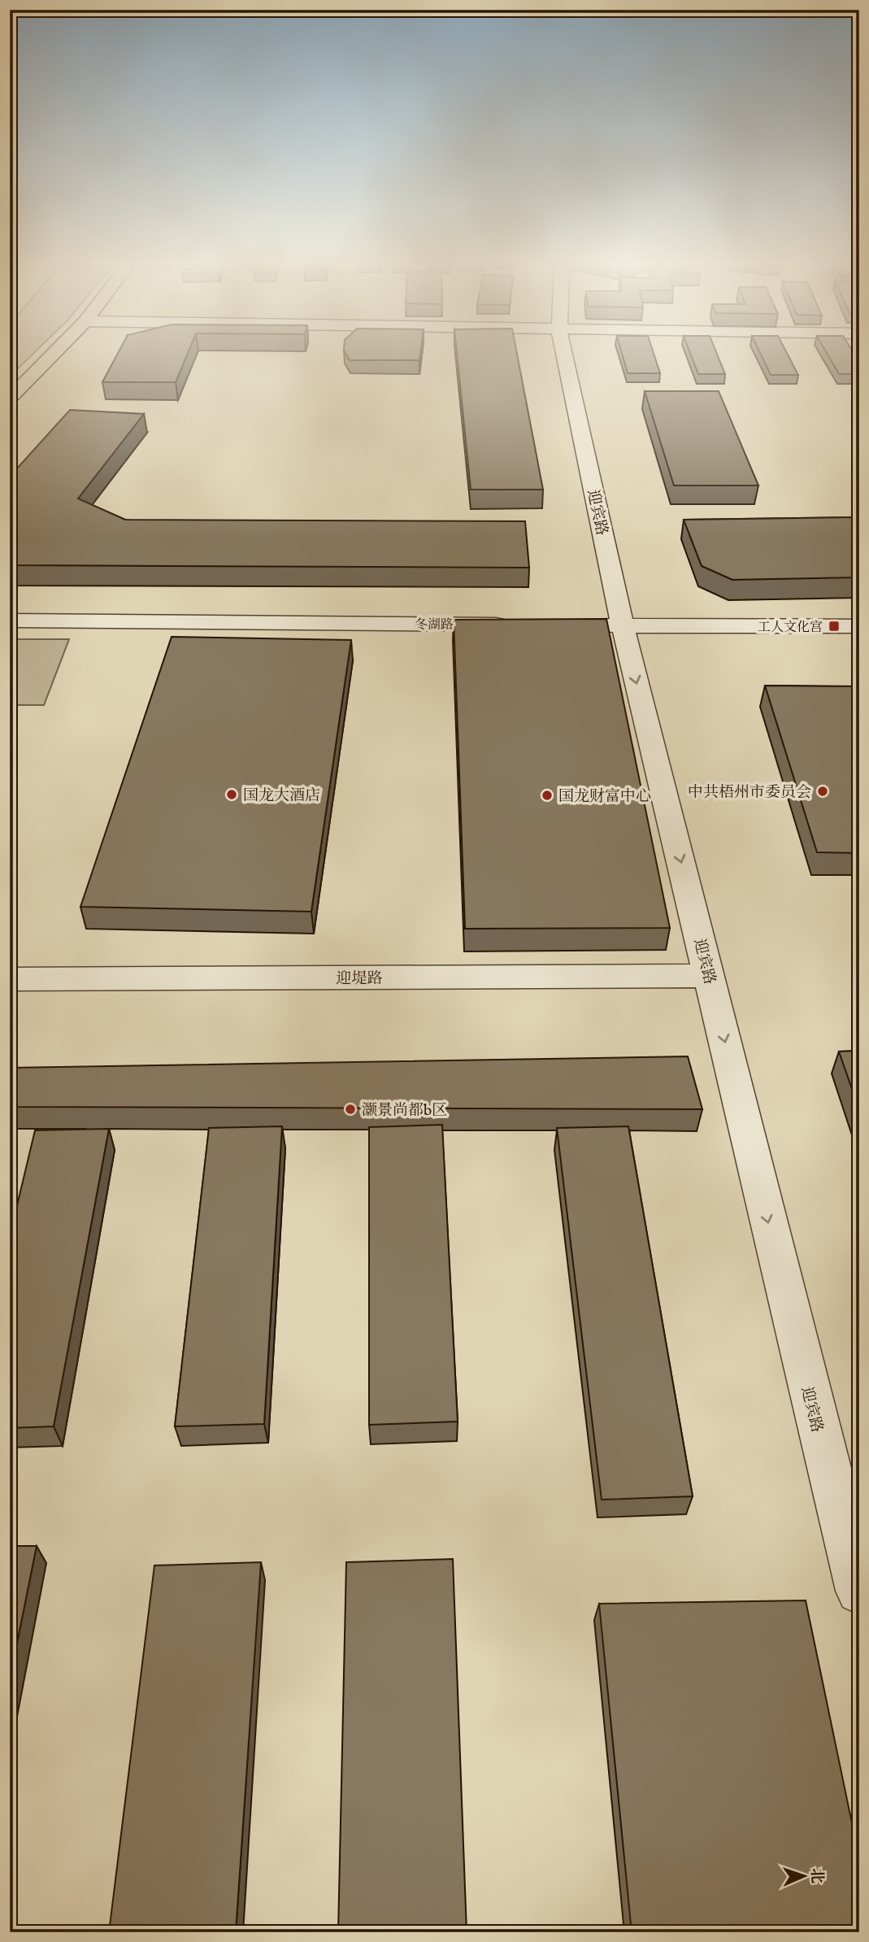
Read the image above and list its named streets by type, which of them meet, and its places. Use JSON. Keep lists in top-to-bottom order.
{
  "streets": {
    "street": ["迎宾路", "冬湖路", "迎堤路"]
  },
  "crossings": [
    ["迎宾路", "迎堤路"]
  ],
  "one_way": ["迎宾路"],
  "places": {
    "transit": ["工人文化宫"],
    "other": [
      "中共梧州市委员会",
      "国龙大酒店",
      "国龙财富中心",
      "灏景尚都b区"
    ]
  },
  "north": "right"
}
